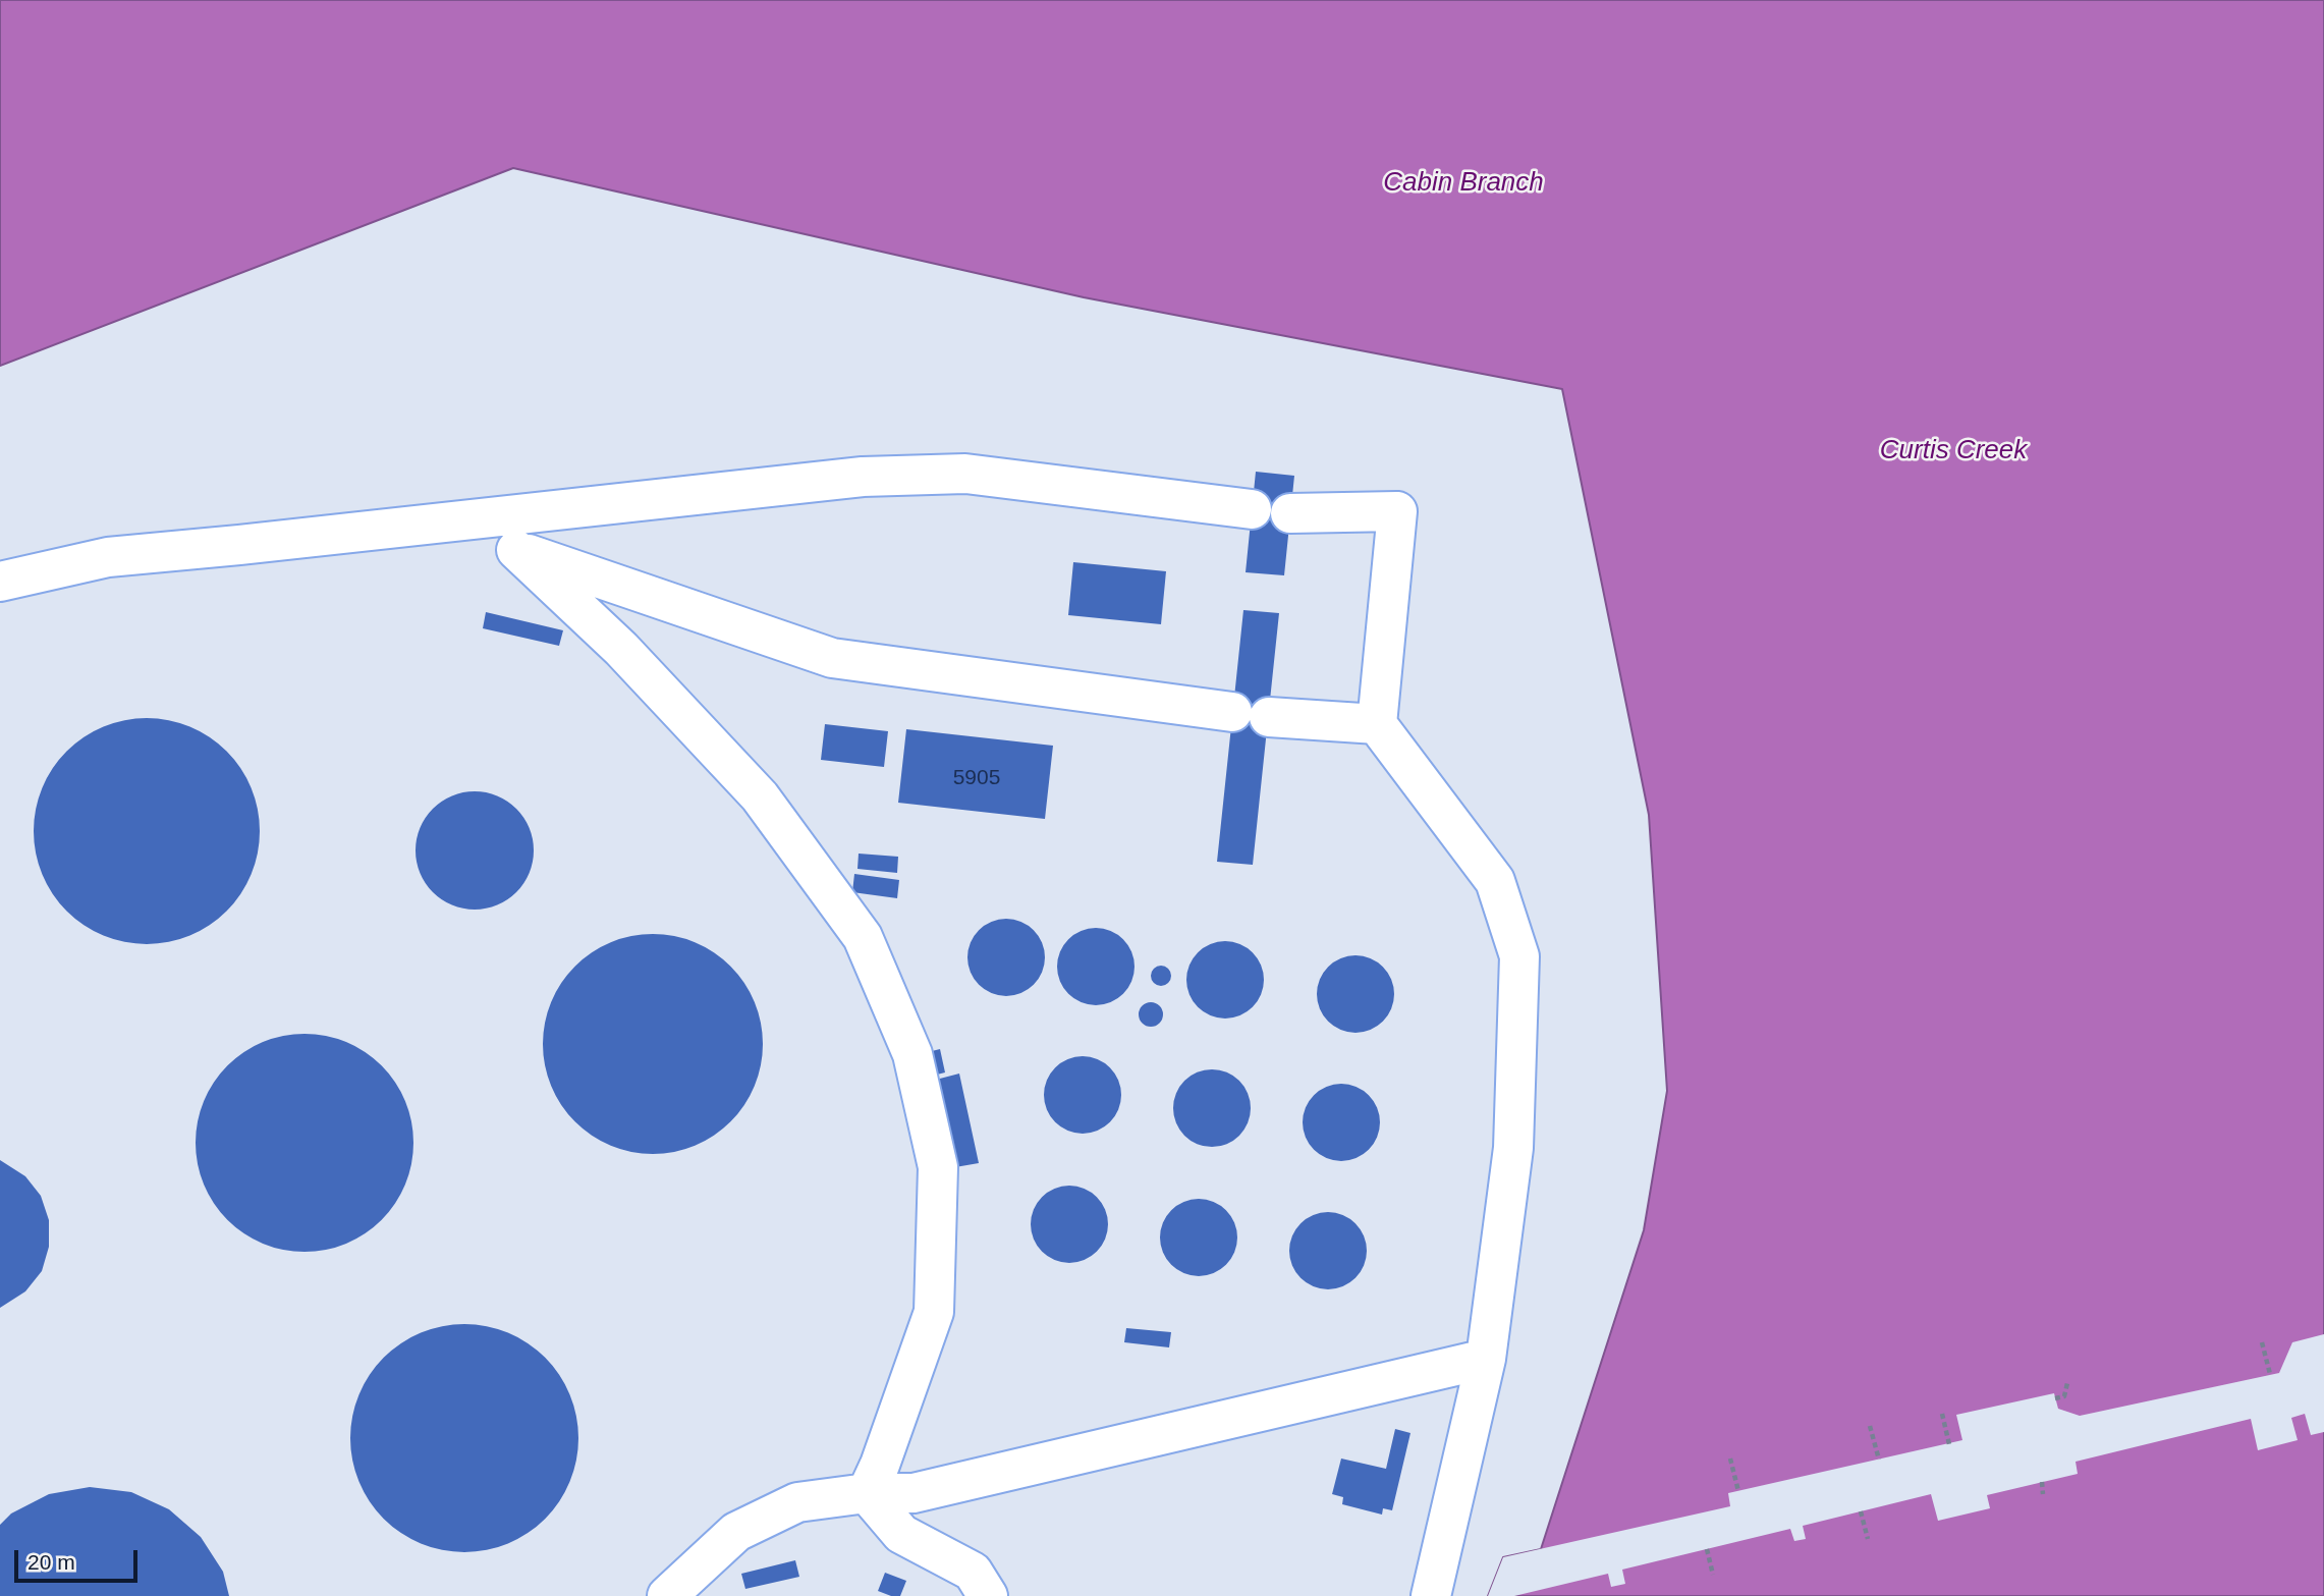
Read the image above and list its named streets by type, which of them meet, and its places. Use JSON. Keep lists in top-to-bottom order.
{
  "water": ["Cabin Branch", "Curtis Creek"],
  "house_numbers": ["5905"],
  "scale_bar": "20 m"
}
